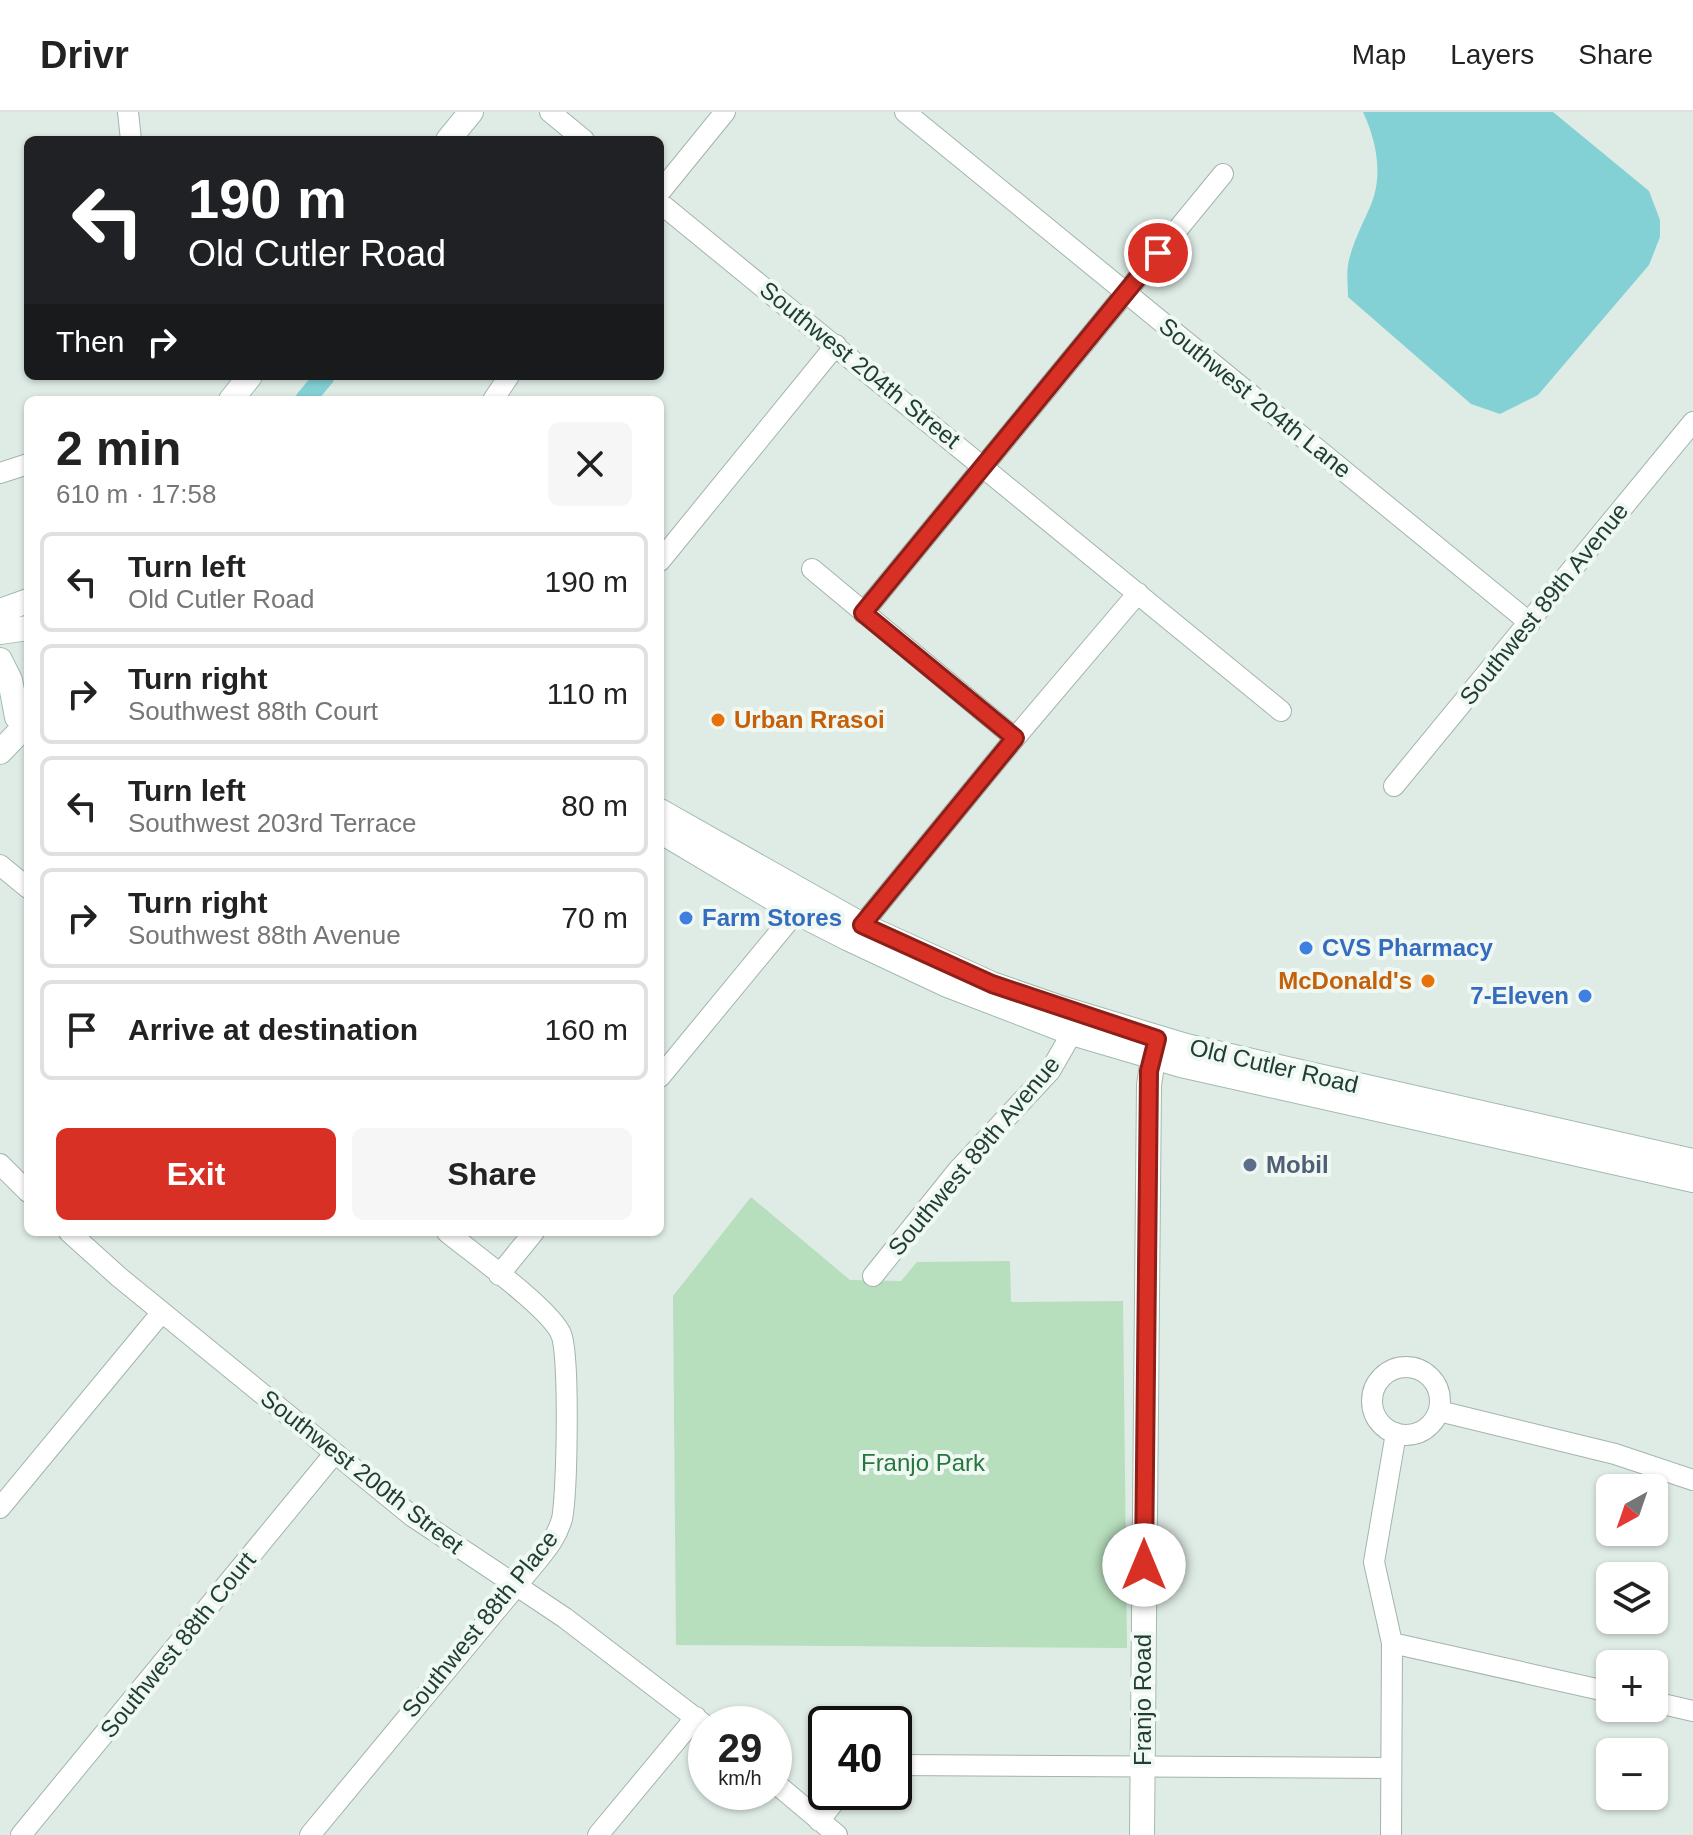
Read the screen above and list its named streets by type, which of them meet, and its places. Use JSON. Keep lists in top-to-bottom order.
{
  "streets": {
    "main road": ["Old Cutler Road", "Franjo Road"],
    "street": [
      "Southwest 204th Street",
      "Southwest 204th Lane",
      "Southwest 89th Avenue",
      "Southwest 200th Street",
      "Southwest 88th Place",
      "Southwest 88th Court"
    ]
  },
  "crossings": [
    ["Southwest 204th Lane", "Southwest 89th Avenue"],
    ["Southwest 89th Avenue", "Old Cutler Road"],
    ["Old Cutler Road", "Franjo Road"],
    ["Southwest 200th Street", "Southwest 88th Place"],
    ["Southwest 200th Street", "Southwest 88th Court"]
  ],
  "parks": ["Franjo Park"],
  "places": [
    "Urban Rrasoi",
    "Farm Stores",
    "CVS Pharmacy",
    "McDonald's",
    "7-Eleven",
    "Mobil"
  ],
  "north": "bottom left",
  "page": {
    "header": "Drivr",
    "nav": ["Map", "Layers", "Share"],
    "turn": ["190 m", "Old Cutler Road"],
    "then": "Then",
    "heading": ["2 min", "610 m · 17:58"],
    "list": [
      {
        "name": "Turn left",
        "note": "Old Cutler Road",
        "value": "190 m"
      },
      {
        "name": "Turn right",
        "note": "Southwest 88th Court",
        "value": "110 m"
      },
      {
        "name": "Turn left",
        "note": "Southwest 203rd Terrace",
        "value": "80 m"
      },
      {
        "name": "Turn right",
        "note": "Southwest 88th Avenue",
        "value": "70 m"
      },
      {
        "name": "Arrive at destination",
        "value": "160 m"
      }
    ],
    "buttons": ["Exit", "Share"],
    "map_buttons": ["+", "−"],
    "speed": "29 km/h",
    "limit": "40"
  }
}
